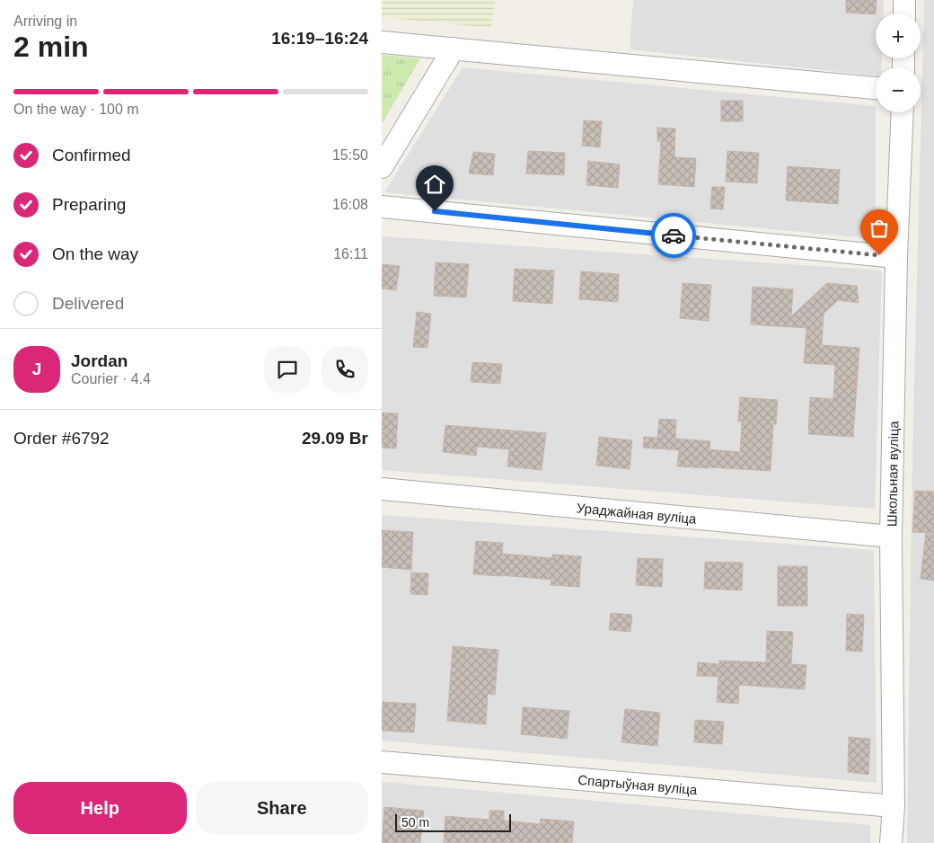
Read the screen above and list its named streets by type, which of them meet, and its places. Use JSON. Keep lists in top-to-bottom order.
{
  "streets": {
    "street": ["Школьная вуліца", "Ураджайная вуліца", "Спартыўная вуліца"]
  },
  "crossings": [
    ["Школьная вуліца", "Ураджайная вуліца"],
    ["Школьная вуліца", "Спартыўная вуліца"]
  ],
  "scale_bar": "50 m",
  "page": {
    "heading": ["2 min", "Arriving in", "16:19–16:24"],
    "panel": [
      "Jordan",
      "Courier · 4.4",
      "Order #6792",
      "29.09 Br"
    ],
    "map_buttons": ["+", "−"],
    "bar": "On the way · 100 m",
    "list": [
      ["Confirmed", "15:50"],
      ["Preparing", "16:08"],
      ["On the way", "16:11"],
      "Delivered"
    ],
    "round": "J",
    "buttons": ["Help", "Share"],
    "scale": "50 m"
  }
}
